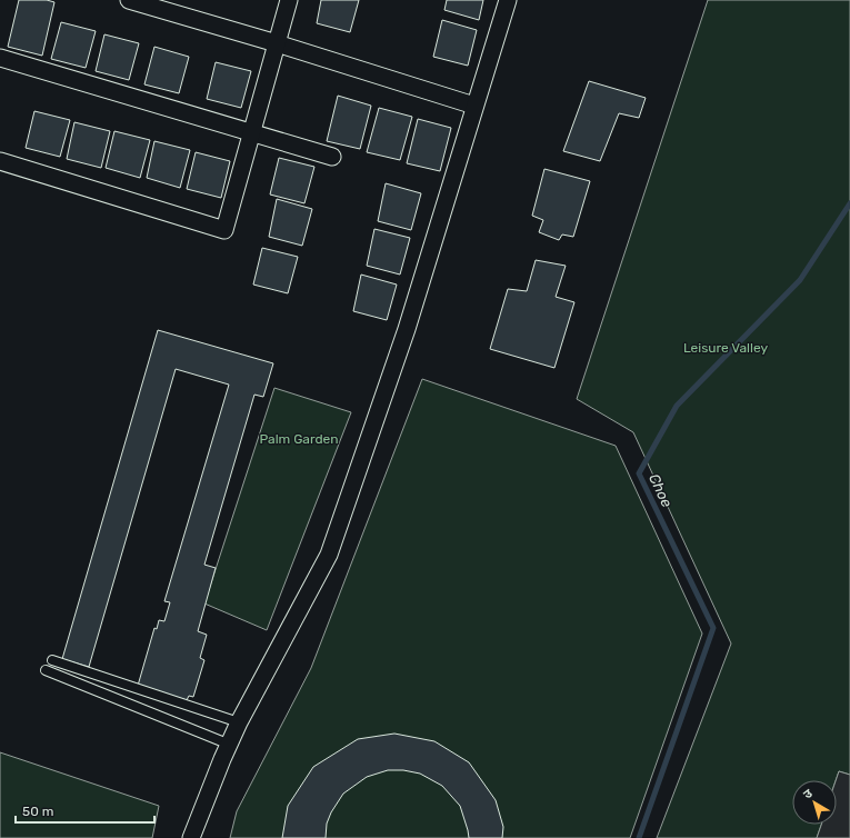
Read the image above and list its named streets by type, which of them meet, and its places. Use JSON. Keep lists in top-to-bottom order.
{
  "water": ["Choe"],
  "parks": ["Leisure Valley", "Palm Garden"],
  "scale_bar": "50 m",
  "north": "top left"
}
